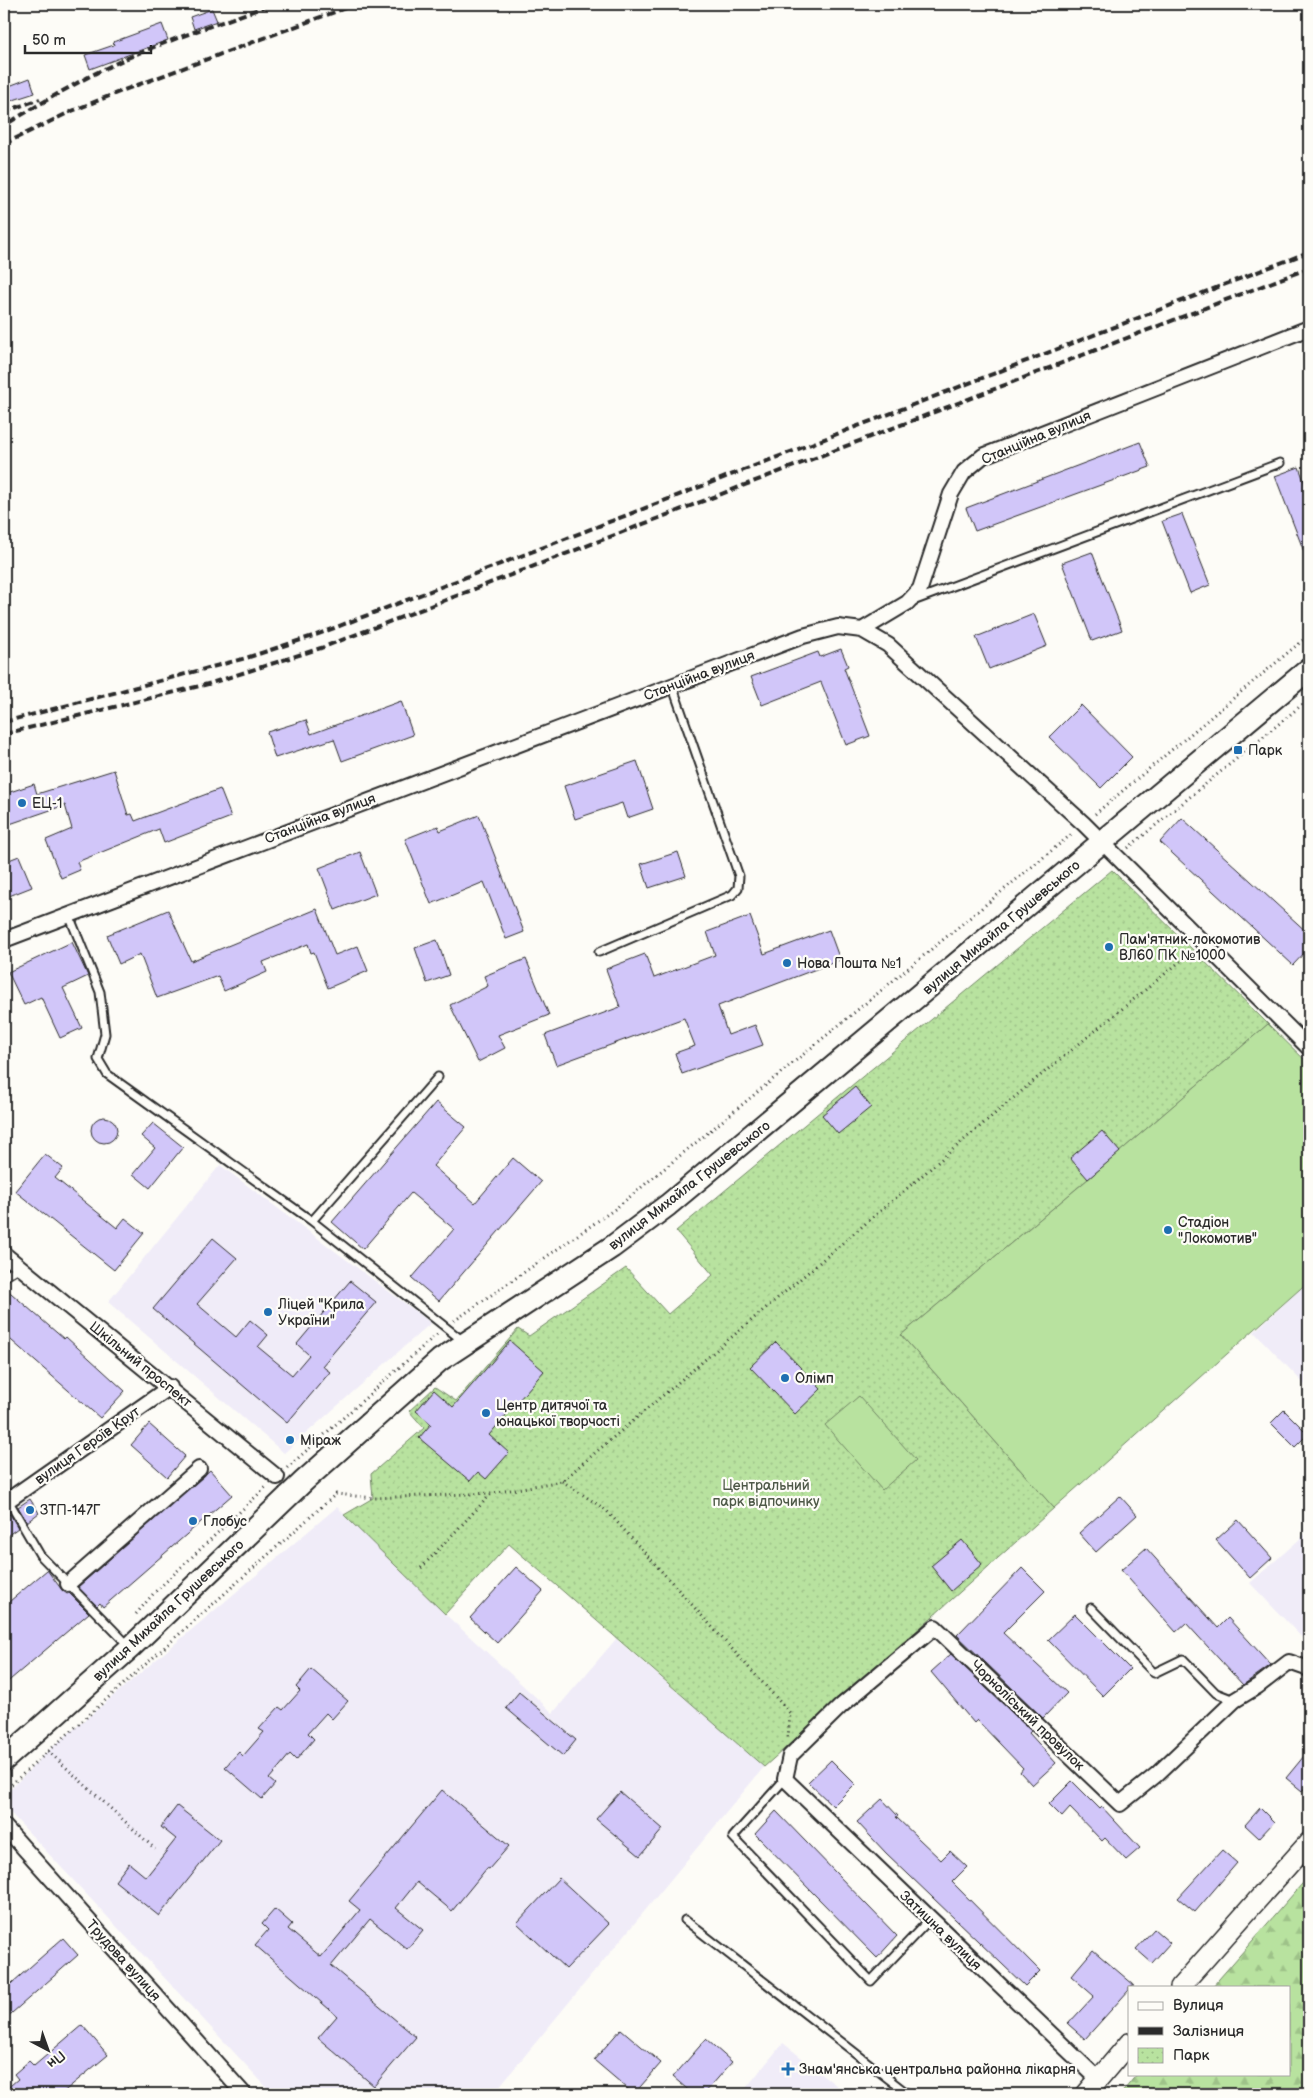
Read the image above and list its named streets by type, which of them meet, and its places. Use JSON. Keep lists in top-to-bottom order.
{
  "streets": {
    "main road": ["вулиця Михайла Грушевського"],
    "street": [
      "Станційна вулиця",
      "Шкільний проспект",
      "вулиця Героїв Крут",
      "Чорноліський провулок",
      "Затишна вулиця",
      "Трудова вулиця"
    ]
  },
  "crossings": [
    ["Шкільний проспект", "вулиця Героїв Крут"],
    ["Чорноліський провулок", "Затишна вулиця"]
  ],
  "parks": ["Центральний парк відпочинку"],
  "places": {
    "transit": ["Парк"],
    "other": [
      "ЕЦ-1",
      "Пам'ятник-локомотив ВЛ60 ПК №1000",
      "Нова Пошта №1",
      "Стадіон \"Локомотив\"",
      "Ліцей \"Крила України\"",
      "Олімп",
      "Центр дитячої та юнацької творчості",
      "Міраж",
      "ЗТП-147Г",
      "Глобус"
    ],
    "health": ["Знам'янська центральна районна лікарня"]
  },
  "legend": ["Вулиця", "Залізниця", "Парк"],
  "scale_bar": "50 m",
  "north": "bottom right"
}
